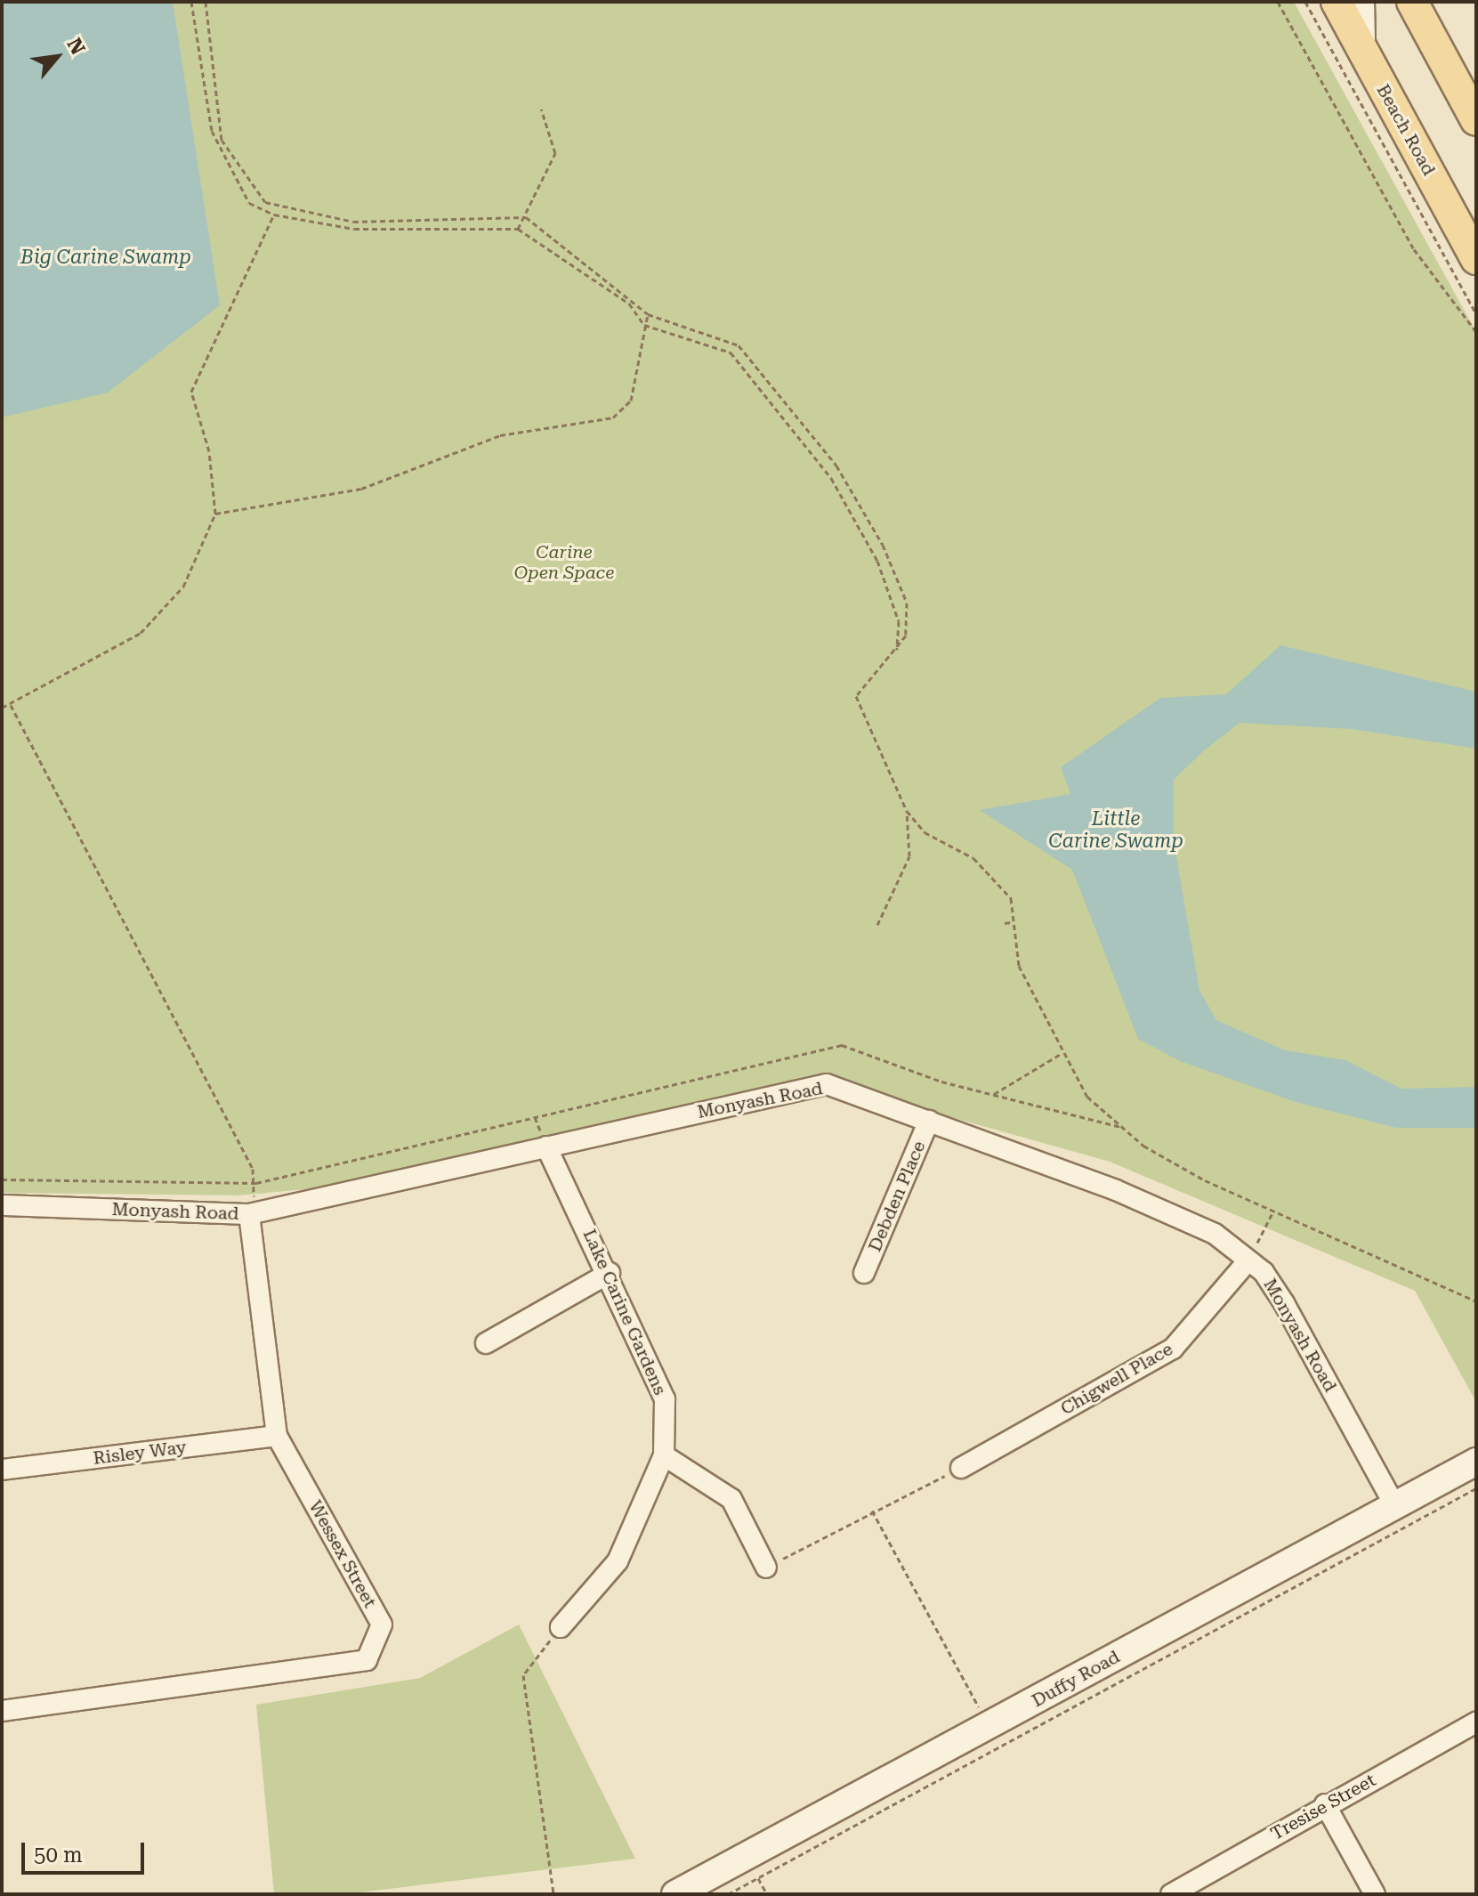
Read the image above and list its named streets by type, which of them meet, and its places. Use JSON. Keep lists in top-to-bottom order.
{
  "streets": {
    "main road": ["Beach Road", "Duffy Road"],
    "street": [
      "Monyash Road",
      "Debden Place",
      "Lake Carine Gardens",
      "Chigwell Place",
      "Risley Way",
      "Wessex Street",
      "Tresise Street"
    ]
  },
  "crossings": [
    ["Monyash Road", "Debden Place"],
    ["Monyash Road", "Lake Carine Gardens"],
    ["Monyash Road", "Chigwell Place"],
    ["Monyash Road", "Wessex Street"],
    ["Monyash Road", "Duffy Road"],
    ["Risley Way", "Wessex Street"]
  ],
  "water": ["Big Carine Swamp", "Little Carine Swamp"],
  "parks": ["Carine Open Space"],
  "scale_bar": "50 m",
  "north": "top right"
}
